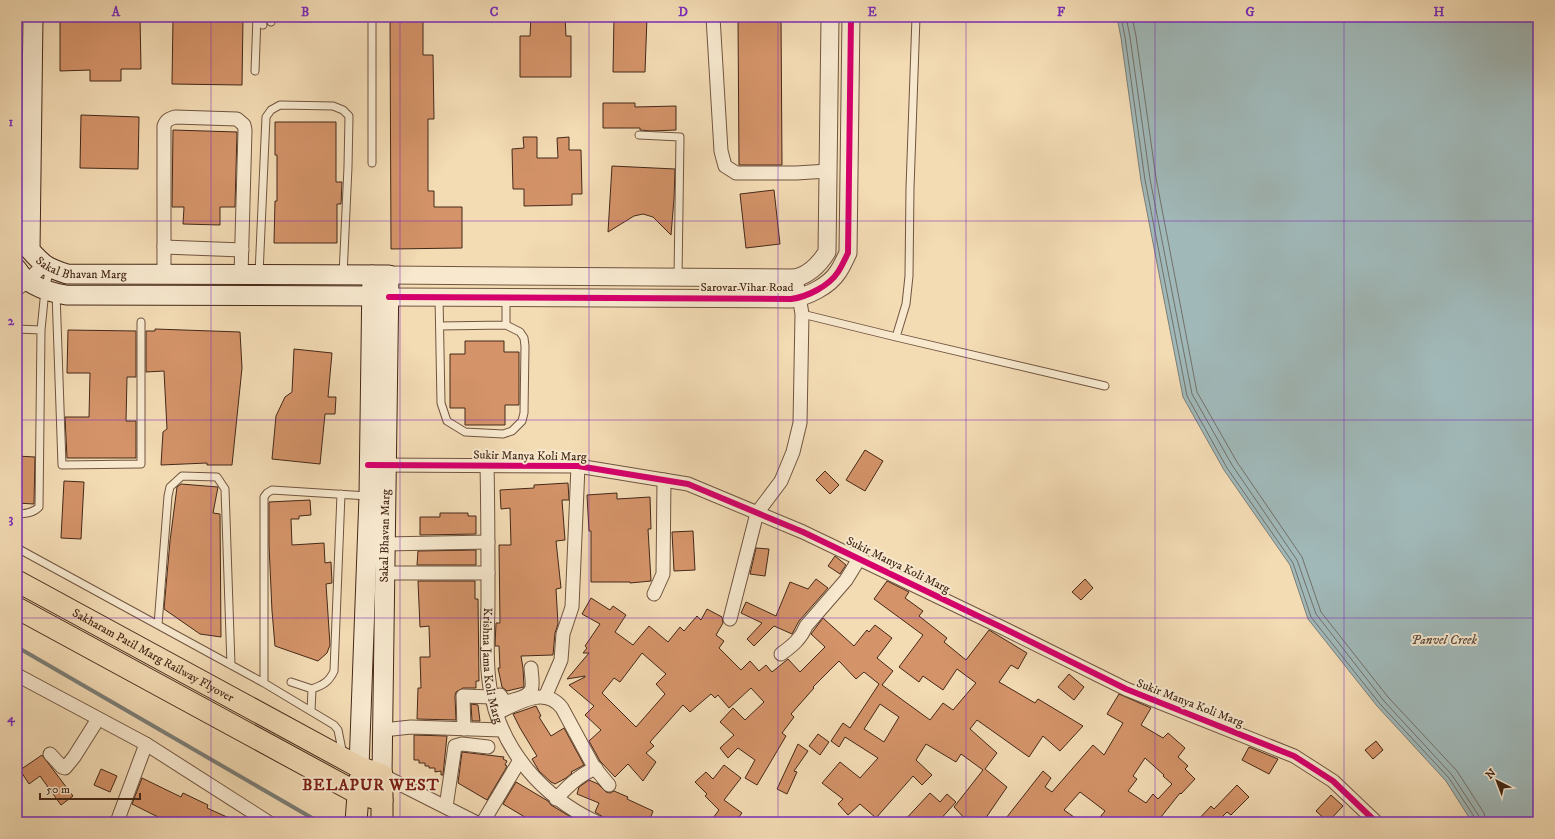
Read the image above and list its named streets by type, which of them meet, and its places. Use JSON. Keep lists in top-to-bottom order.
{
  "streets": {
    "main road": ["Sakal Bhavan Marg", "Sakharam Patil Marg Railway Flyover"],
    "street": ["Sarovar Vihar Road", "Sukir Manya Koli Marg", "Krishna Jama Koli Marg"]
  },
  "crossings": [
    ["Sakal Bhavan Marg", "Sarovar Vihar Road"],
    ["Sakal Bhavan Marg", "Sukir Manya Koli Marg"],
    ["Sakal Bhavan Marg", "Sakharam Patil Marg Railway Flyover"],
    ["Sukir Manya Koli Marg", "Krishna Jama Koli Marg"]
  ],
  "districts": ["BELAPUR WEST"],
  "water": ["Panvel Creek"],
  "scale_bar": "50 m",
  "north": "top left",
  "grid": {
    "columns": [
      "A",
      "B",
      "C",
      "D",
      "E",
      "F",
      "G",
      "H"
    ],
    "rows": [
      "1",
      "2",
      "3",
      "4"
    ]
  }
}
